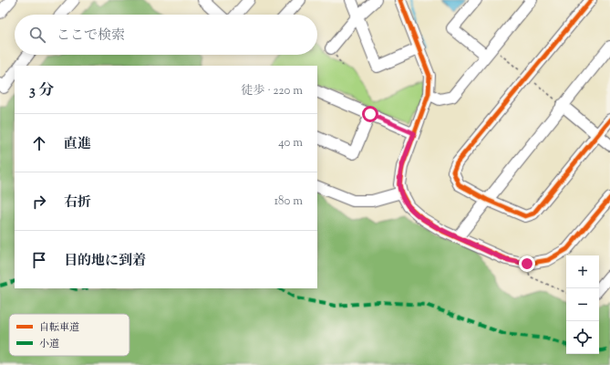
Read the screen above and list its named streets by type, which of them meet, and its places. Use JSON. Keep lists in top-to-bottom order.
{
  "legend": ["自転車道", "小道"],
  "page": {
    "search": "ここで検索",
    "heading": ["3 分", "徒歩 · 220 m"],
    "list": [
      ["直進", "40 m"],
      ["右折", "180 m"],
      "目的地に到着"
    ],
    "map_buttons": ["+", "−"]
  }
}
